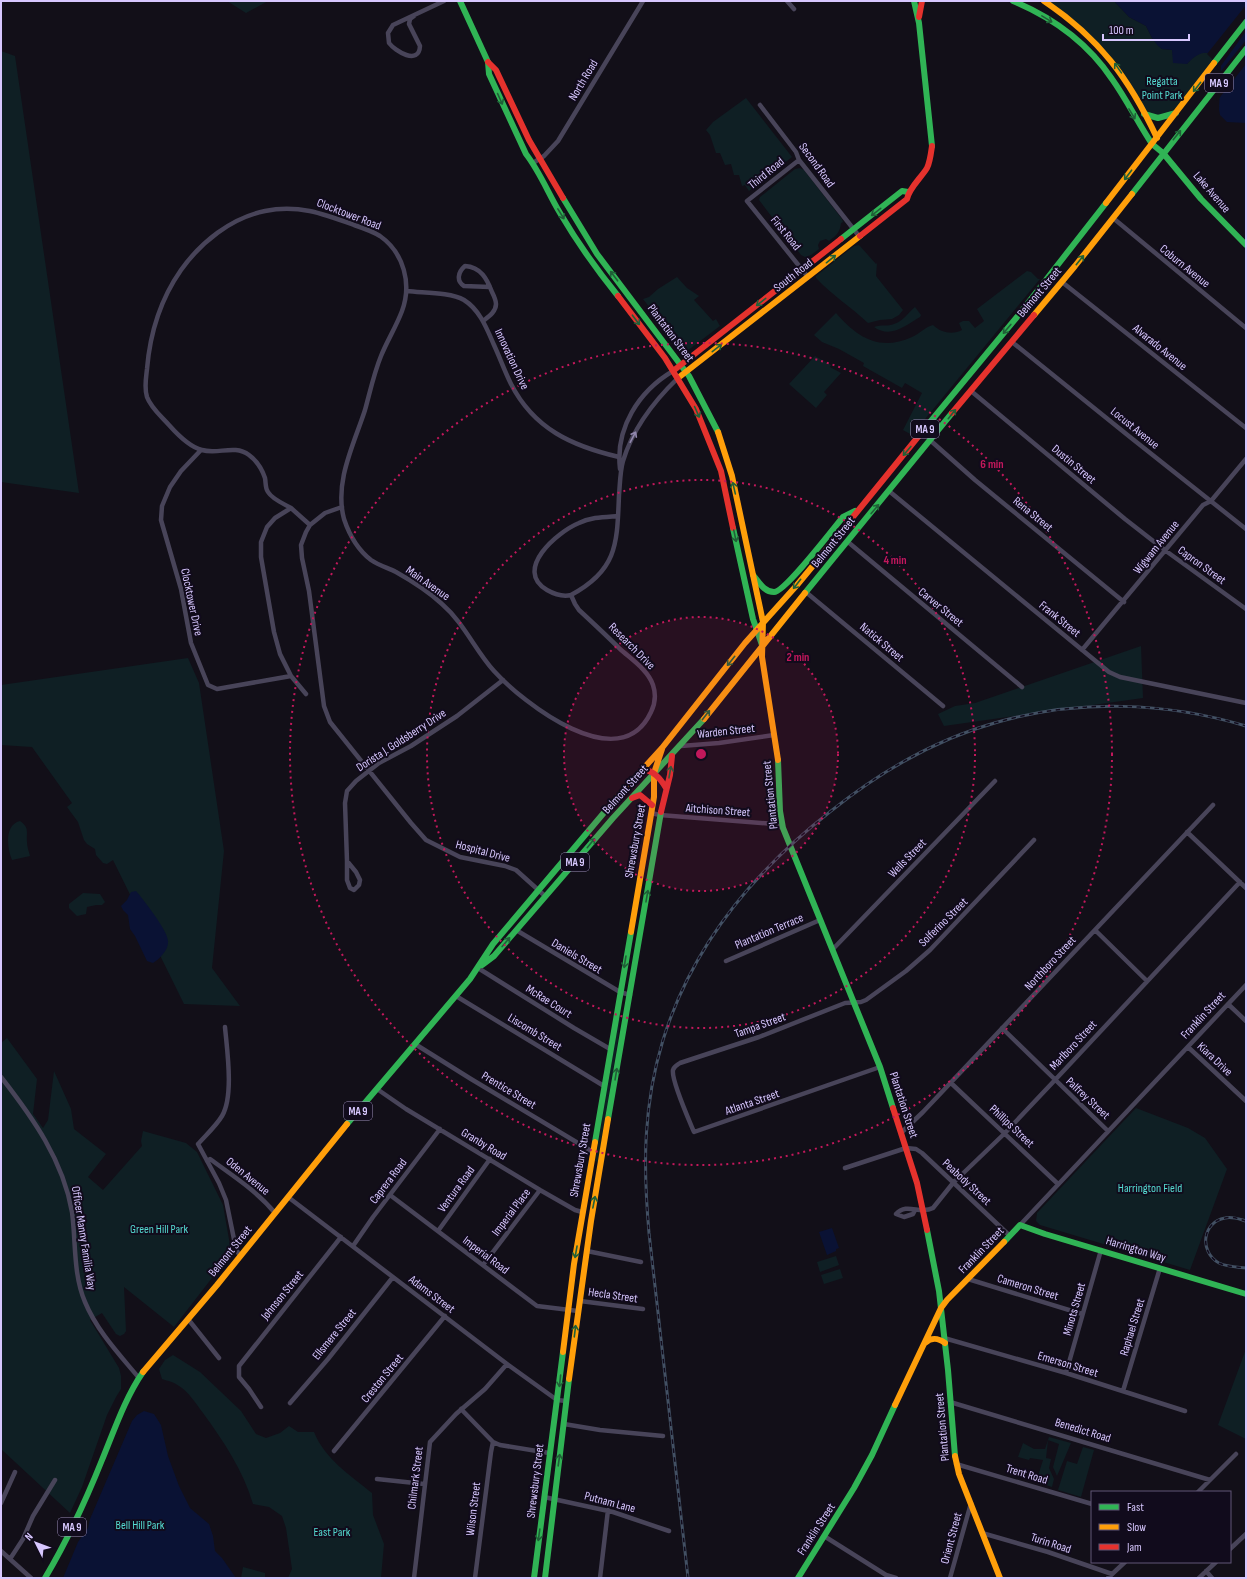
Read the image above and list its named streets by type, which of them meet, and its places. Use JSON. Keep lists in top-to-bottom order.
{
  "streets": {
    "main road": [
      "MA 9",
      "Lake Avenue",
      "South Road",
      "Belmont Street",
      "Plantation Street",
      "Shrewsbury Street",
      "Franklin Street",
      "Harrington Way"
    ],
    "street": [
      "North Road",
      "Second Road",
      "Third Road",
      "Clocktower Road",
      "First Road",
      "Coburn Avenue",
      "Alvarado Avenue",
      "Innovation Drive",
      "Locust Avenue",
      "Dustin Street",
      "Rena Street",
      "Wigwam Avenue",
      "Capron Street",
      "Main Avenue",
      "Clocktower Drive",
      "Carver Street",
      "Frank Street",
      "Natick Street",
      "Research Drive",
      "Warden Street",
      "Dorista J. Goldsberry Drive",
      "Aitchison Street",
      "Hospital Drive",
      "Wells Street",
      "Solferino Street",
      "Plantation Terrace",
      "Daniels Street",
      "Northboro Street",
      "McRae Court",
      "Tampa Street",
      "Liscomb Street",
      "Marlboro Street",
      "Kiara Drive",
      "Prentice Street",
      "Palfrey Street",
      "Atlanta Street",
      "Phillips Street",
      "Granby Road",
      "Oden Avenue",
      "Caprera Road",
      "Peabody Street",
      "Ventura Road",
      "Imperial Place",
      "Officer Manny Familia Way",
      "Imperial Road",
      "Cameron Street",
      "Adams Street",
      "Johnson Street",
      "Hecla Street",
      "Minots Street",
      "Raphael Street",
      "Ellsmere Street",
      "Emerson Street",
      "Creston Street",
      "Benedict Road",
      "Trent Road",
      "Chilmark Street",
      "Putnam Lane",
      "Wilson Street",
      "Orient Street",
      "Turin Road"
    ]
  },
  "crossings": [
    ["North Road", "Plantation Street"],
    ["MA 9", "Belmont Street"],
    ["Second Road", "Third Road"],
    ["Second Road", "South Road"],
    ["Third Road", "First Road"],
    ["Lake Avenue", "Belmont Street"],
    ["Clocktower Road", "Innovation Drive"],
    ["Clocktower Road", "Main Avenue"],
    ["Clocktower Road", "Clocktower Drive"],
    ["First Road", "South Road"],
    ["Coburn Avenue", "Belmont Street"],
    ["South Road", "Plantation Street"],
    ["Belmont Street", "Plantation Street"],
    ["Belmont Street", "Alvarado Avenue"],
    ["Belmont Street", "Locust Avenue"],
    ["Belmont Street", "Dustin Street"],
    ["Belmont Street", "Rena Street"],
    ["Belmont Street", "Carver Street"],
    ["Belmont Street", "Frank Street"],
    ["Belmont Street", "Natick Street"],
    ["Belmont Street", "Warden Street"],
    ["Belmont Street", "Shrewsbury Street"],
    ["Belmont Street", "Hospital Drive"],
    ["Belmont Street", "Daniels Street"],
    ["Belmont Street", "McRae Court"],
    ["Belmont Street", "Liscomb Street"],
    ["Belmont Street", "Prentice Street"],
    ["Belmont Street", "Granby Road"],
    ["Belmont Street", "Oden Avenue"],
    ["Belmont Street", "Officer Manny Familia Way"],
    ["Belmont Street", "Adams Street"],
    ["Plantation Street", "Warden Street"],
    ["Plantation Street", "Aitchison Street"],
    ["Plantation Street", "Wells Street"],
    ["Plantation Street", "Solferino Street"],
    ["Plantation Street", "Plantation Terrace"],
    ["Plantation Street", "Northboro Street"],
    ["Plantation Street", "Franklin Street"],
    ["Plantation Street", "Tampa Street"],
    ["Plantation Street", "Marlboro Street"],
    ["Plantation Street", "Atlanta Street"],
    ["Plantation Street", "Peabody Street"],
    ["Plantation Street", "Emerson Street"],
    ["Plantation Street", "Benedict Road"],
    ["Plantation Street", "Trent Road"],
    ["Plantation Street", "Orient Street"],
    ["Plantation Street", "Turin Road"],
    ["Locust Avenue", "Wigwam Avenue"],
    ["Dustin Street", "Wigwam Avenue"],
    ["Dustin Street", "Capron Street"],
    ["Rena Street", "Wigwam Avenue"],
    ["Wigwam Avenue", "Capron Street"],
    ["Wigwam Avenue", "Frank Street"],
    ["Main Avenue", "Research Drive"],
    ["Main Avenue", "Dorista J. Goldsberry Drive"],
    ["Research Drive", "Dorista J. Goldsberry Drive"],
    ["Dorista J. Goldsberry Drive", "Hospital Drive"],
    ["Aitchison Street", "Shrewsbury Street"],
    ["Shrewsbury Street", "Daniels Street"],
    ["Shrewsbury Street", "McRae Court"],
    ["Shrewsbury Street", "Liscomb Street"],
    ["Shrewsbury Street", "Prentice Street"],
    ["Shrewsbury Street", "Granby Road"],
    ["Shrewsbury Street", "Imperial Road"],
    ["Shrewsbury Street", "Adams Street"],
    ["Shrewsbury Street", "Hecla Street"],
    ["Shrewsbury Street", "Putnam Lane"],
    ["Solferino Street", "Tampa Street"],
    ["Northboro Street", "Palfrey Street"],
    ["Northboro Street", "Phillips Street"],
    ["Franklin Street", "Kiara Drive"],
    ["Franklin Street", "Palfrey Street"],
    ["Franklin Street", "Phillips Street"],
    ["Franklin Street", "Peabody Street"],
    ["Franklin Street", "Harrington Way"],
    ["Franklin Street", "Cameron Street"],
    ["Tampa Street", "Atlanta Street"],
    ["Marlboro Street", "Palfrey Street"],
    ["Marlboro Street", "Phillips Street"],
    ["Marlboro Street", "Peabody Street"],
    ["Granby Road", "Caprera Road"],
    ["Granby Road", "Ventura Road"],
    ["Granby Road", "Imperial Place"],
    ["Caprera Road", "Imperial Road"],
    ["Caprera Road", "Adams Street"],
    ["Ventura Road", "Imperial Road"],
    ["Imperial Place", "Imperial Road"],
    ["Harrington Way", "Minots Street"],
    ["Harrington Way", "Raphael Street"],
    ["Cameron Street", "Minots Street"],
    ["Adams Street", "Johnson Street"],
    ["Adams Street", "Ellsmere Street"],
    ["Adams Street", "Creston Street"],
    ["Adams Street", "Chilmark Street"],
    ["Minots Street", "Emerson Street"],
    ["Raphael Street", "Emerson Street"]
  ],
  "parks": [
    "Regatta Point Park",
    "Harrington Field",
    "Green Hill Park",
    "Bell Hill Park",
    "East Park"
  ],
  "legend": ["Fast", "Slow", "Jam"],
  "scale_bar": "100 m",
  "north": "top left",
  "rings": ["6 min", "4 min", "2 min"]
}
